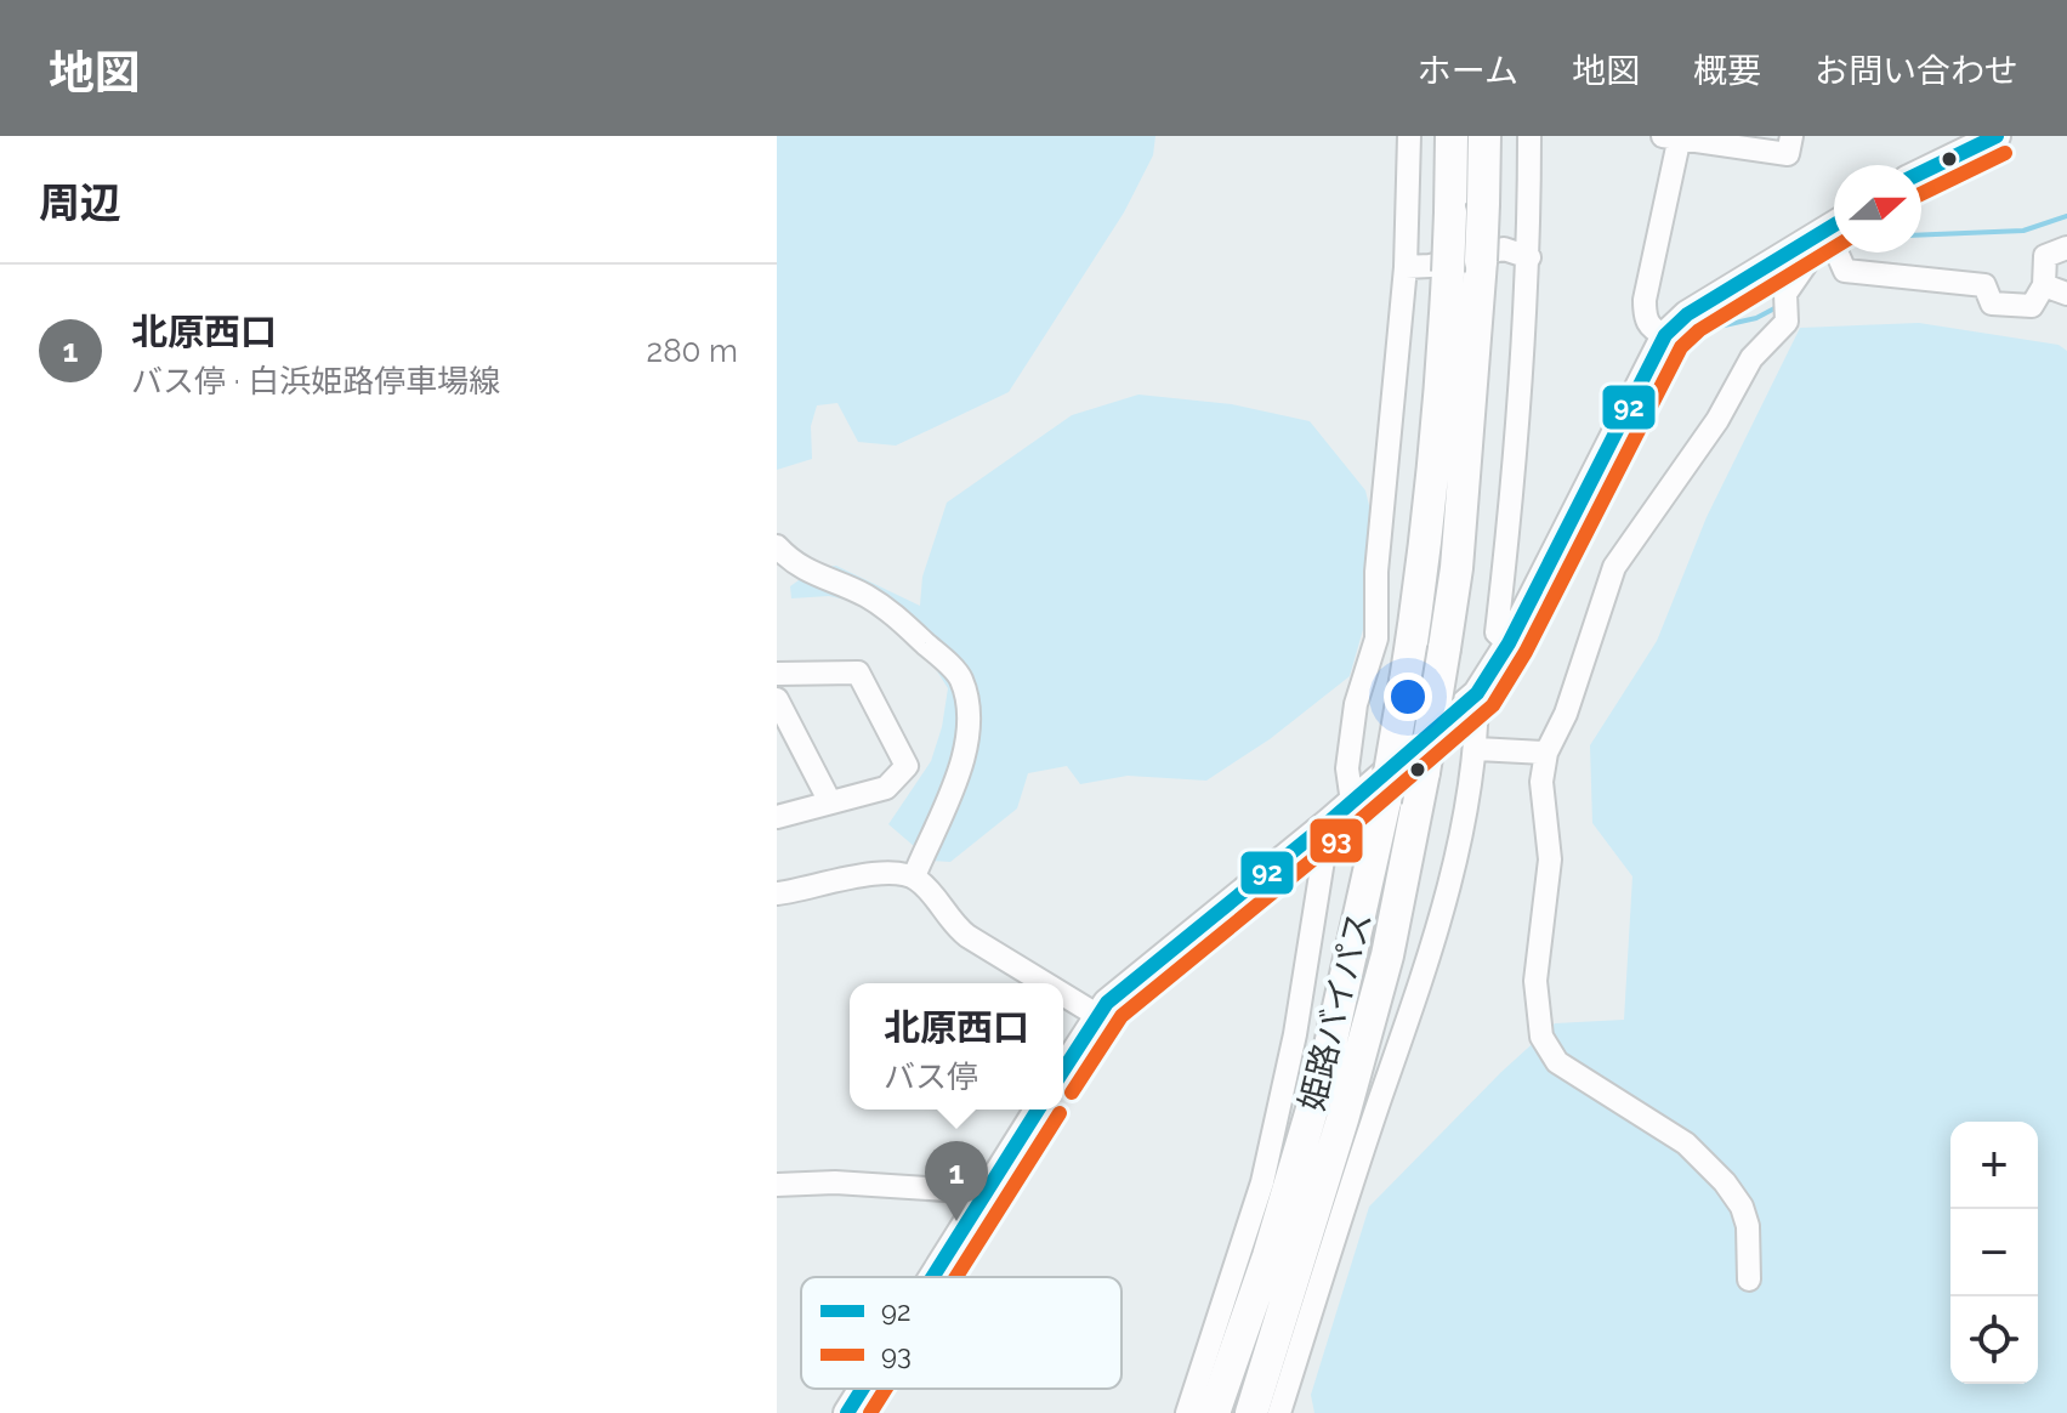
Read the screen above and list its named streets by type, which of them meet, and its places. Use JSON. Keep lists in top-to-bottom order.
{
  "streets": {
    "highway": ["姫路バイパス"]
  },
  "lines": ["transit line 92", "transit line 93"],
  "legend": ["92", "93"],
  "north": "right",
  "page": {
    "header": "地図",
    "nav": [
      "ホーム",
      "地図",
      "概要",
      "お問い合わせ"
    ],
    "heading": "周辺",
    "list": [
      {
        "mark": "1",
        "name": "北原西口",
        "note": "バス停 · 白浜姫路停車場線",
        "value": "280 m"
      }
    ],
    "popup": ["北原西口", "バス停"],
    "map_buttons": ["+", "−"],
    "pins": "1"
  }
}
